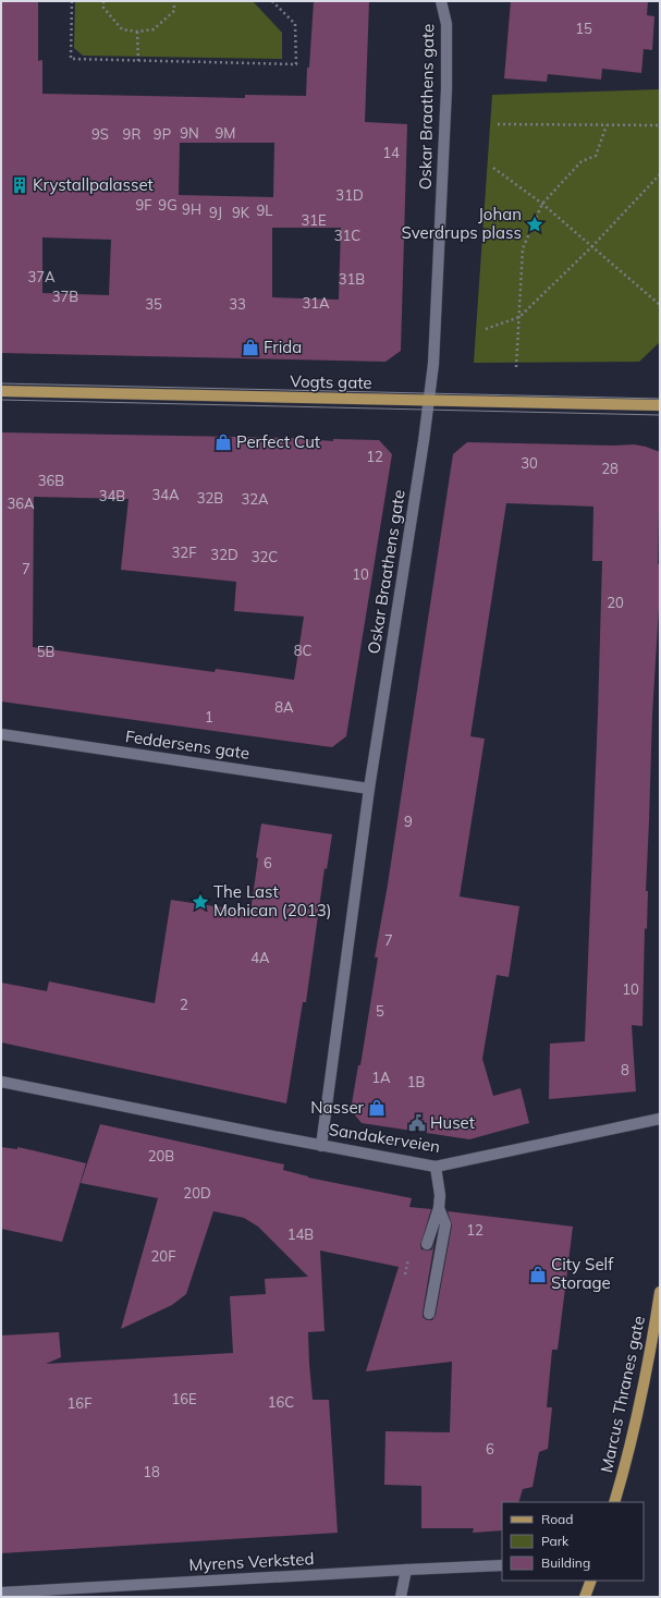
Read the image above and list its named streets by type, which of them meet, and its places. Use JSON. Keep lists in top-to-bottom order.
{
  "streets": {
    "main road": ["Vogts gate", "Marcus Thranes gate"],
    "street": [
      "Oskar Braathens gate",
      "Feddersens gate",
      "Sandakerveien",
      "Myrens Verksted"
    ]
  },
  "crossings": [
    ["Oskar Braathens gate", "Vogts gate"],
    ["Oskar Braathens gate", "Feddersens gate"],
    ["Oskar Braathens gate", "Sandakerveien"]
  ],
  "places": {
    "building": ["Krystallpalasset"],
    "place": ["Johan Sverdrups plass", "The Last Mohican (2013)"],
    "shop": [
      "Frida",
      "Perfect Cut",
      "Nasser",
      "City Self Storage"
    ],
    "public building": ["Huset"]
  },
  "house_numbers": [
    "15",
    "9N",
    "9M",
    "9S",
    "9R",
    "9P",
    "14",
    "31D",
    "9F",
    "9G",
    "9H",
    "9L",
    "9J",
    "9K",
    "31E",
    "31C",
    "37A",
    "31B",
    "37B",
    "31A",
    "35",
    "33",
    "12",
    "30",
    "28",
    "36B",
    "34A",
    "34B",
    "32B",
    "32A",
    "36A",
    "32F",
    "32D",
    "32C",
    "7",
    "10",
    "20",
    "8C",
    "5B",
    "8A",
    "1",
    "9",
    "6",
    "7",
    "4A",
    "10",
    "2",
    "5",
    "8",
    "1A",
    "1B",
    "20B",
    "20D",
    "12",
    "14B",
    "20F",
    "16E",
    "16C",
    "16F",
    "6",
    "18"
  ],
  "legend": ["Road", "Park", "Building"]
}
